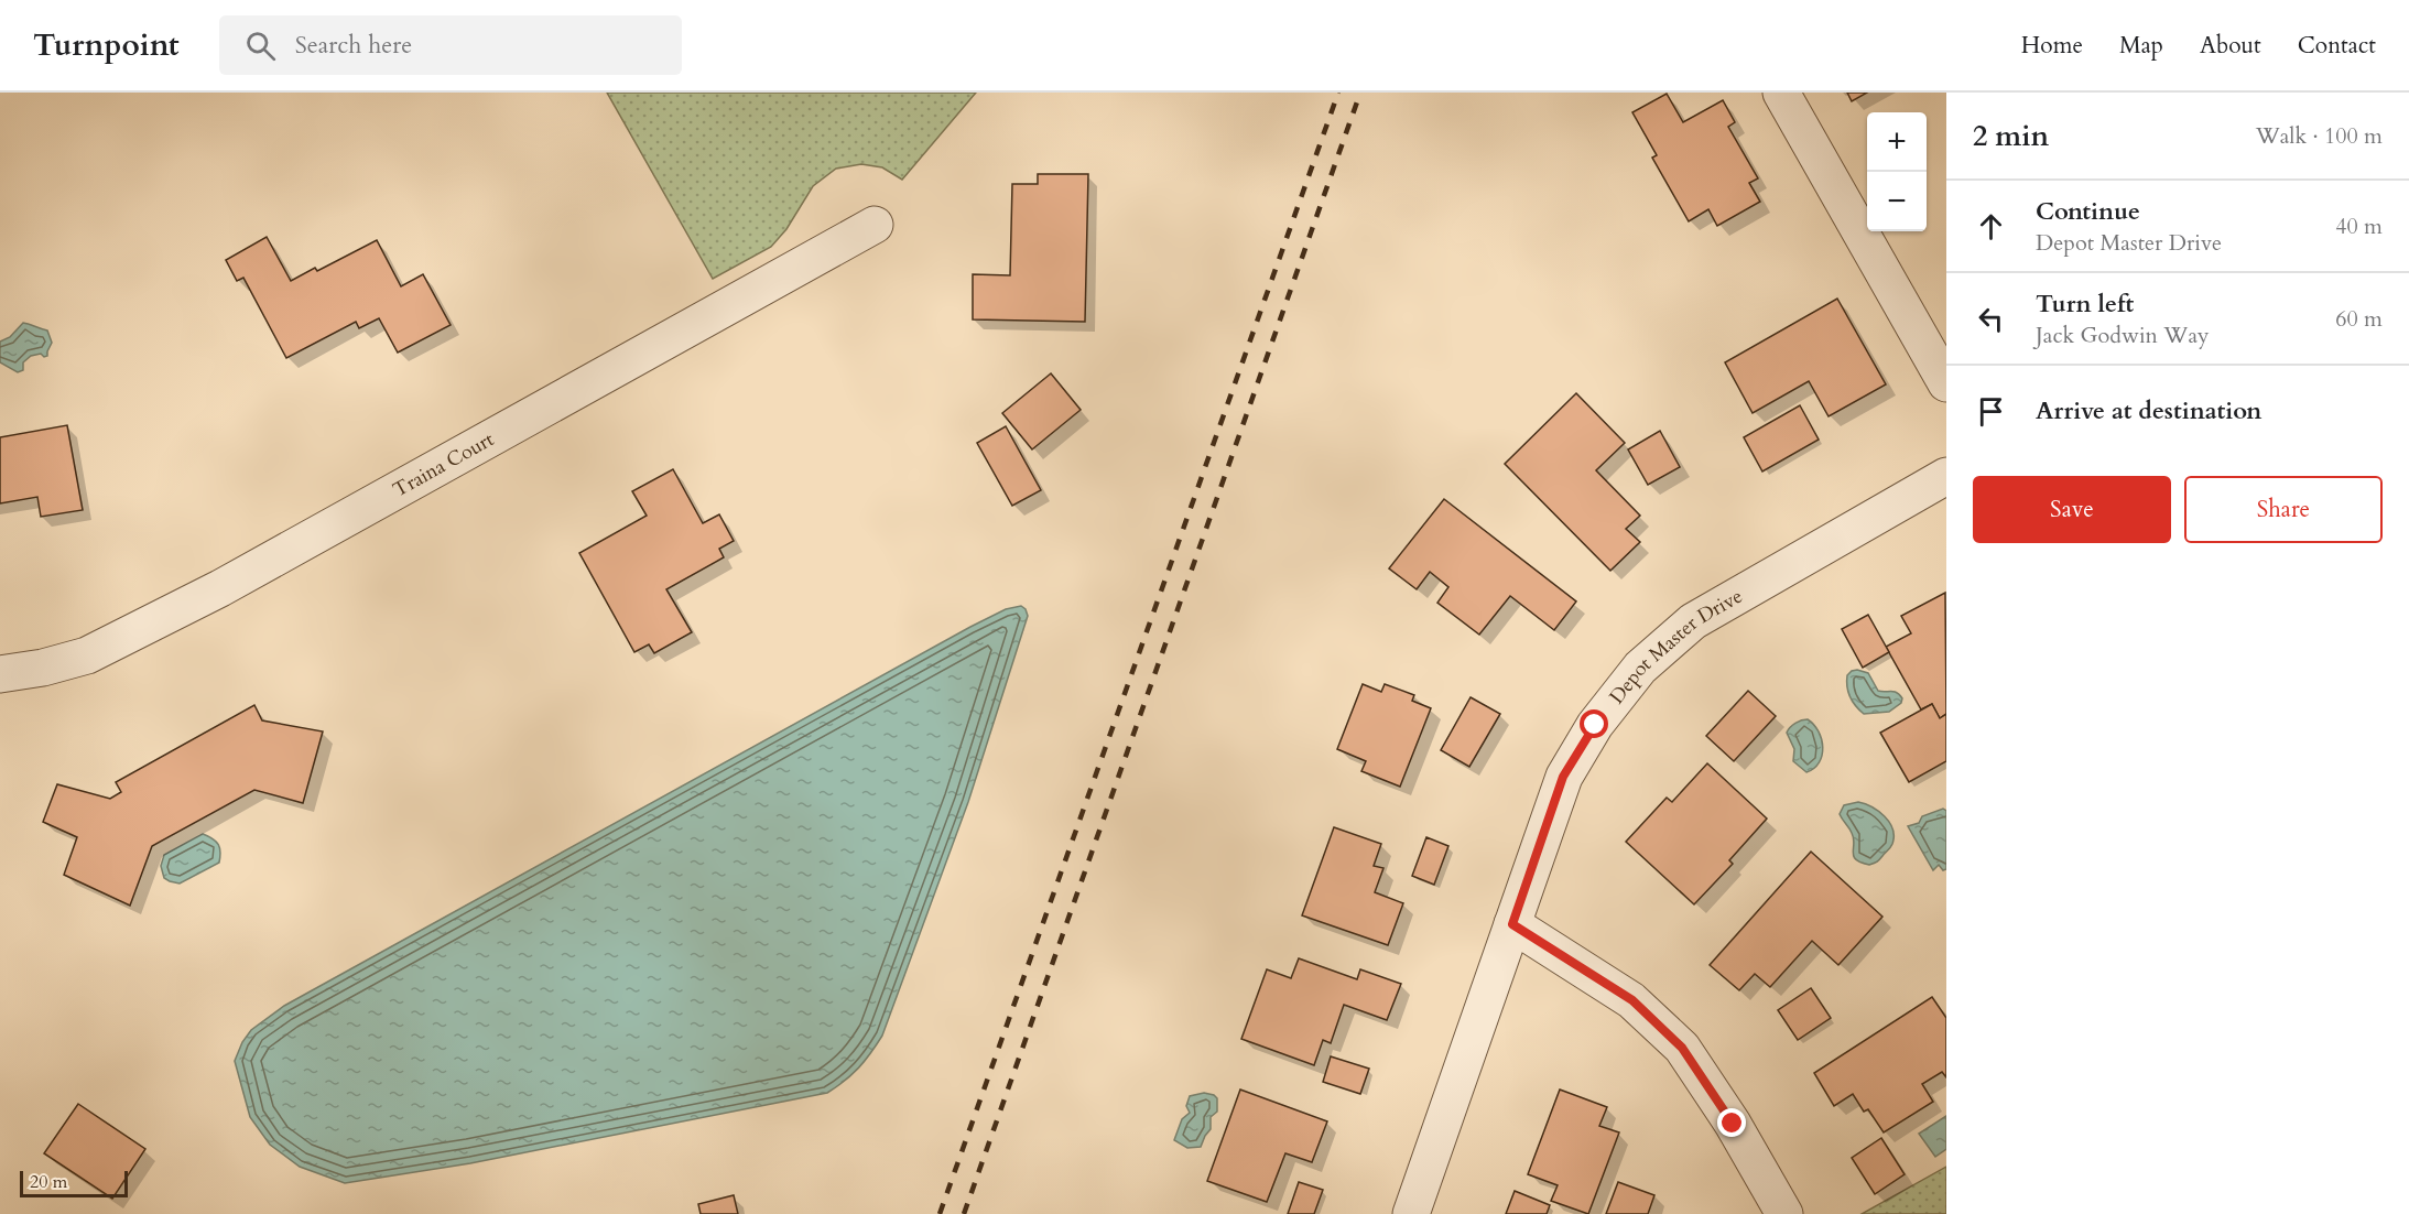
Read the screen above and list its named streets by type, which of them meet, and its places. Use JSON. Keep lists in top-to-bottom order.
{
  "streets": {
    "street": ["Traina Court", "Depot Master Drive"]
  },
  "scale_bar": "20 m",
  "page": {
    "header": "Turnpoint",
    "search": "Search here",
    "nav": [
      "Home",
      "Map",
      "About",
      "Contact"
    ],
    "heading": ["2 min", "Walk · 100 m"],
    "map_buttons": ["+", "−"],
    "list": [
      ["Continue", "Depot Master Drive", "40 m"],
      ["Turn left", "Jack Godwin Way", "60 m"],
      "Arrive at destination"
    ],
    "buttons": ["Save", "Share"],
    "scale": "20 m"
  }
}
